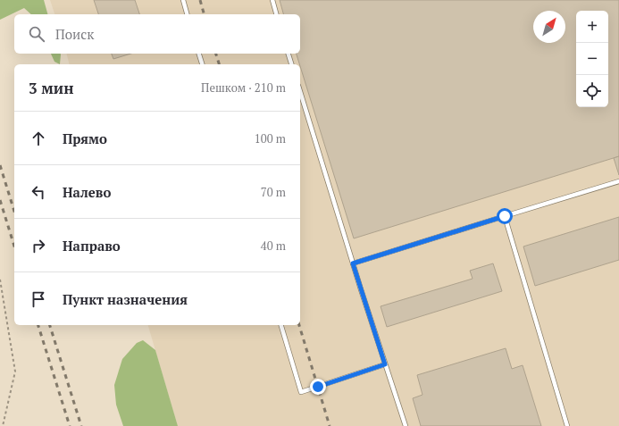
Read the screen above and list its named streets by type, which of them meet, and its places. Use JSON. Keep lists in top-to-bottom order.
{
  "north": "top right",
  "page": {
    "map_buttons": ["+", "−"],
    "search": "Поиск",
    "heading": ["3 мин", "Пешком · 210 m"],
    "list": [
      ["Прямо", "100 m"],
      ["Налево", "70 m"],
      ["Направо", "40 m"],
      "Пункт назначения"
    ]
  }
}
